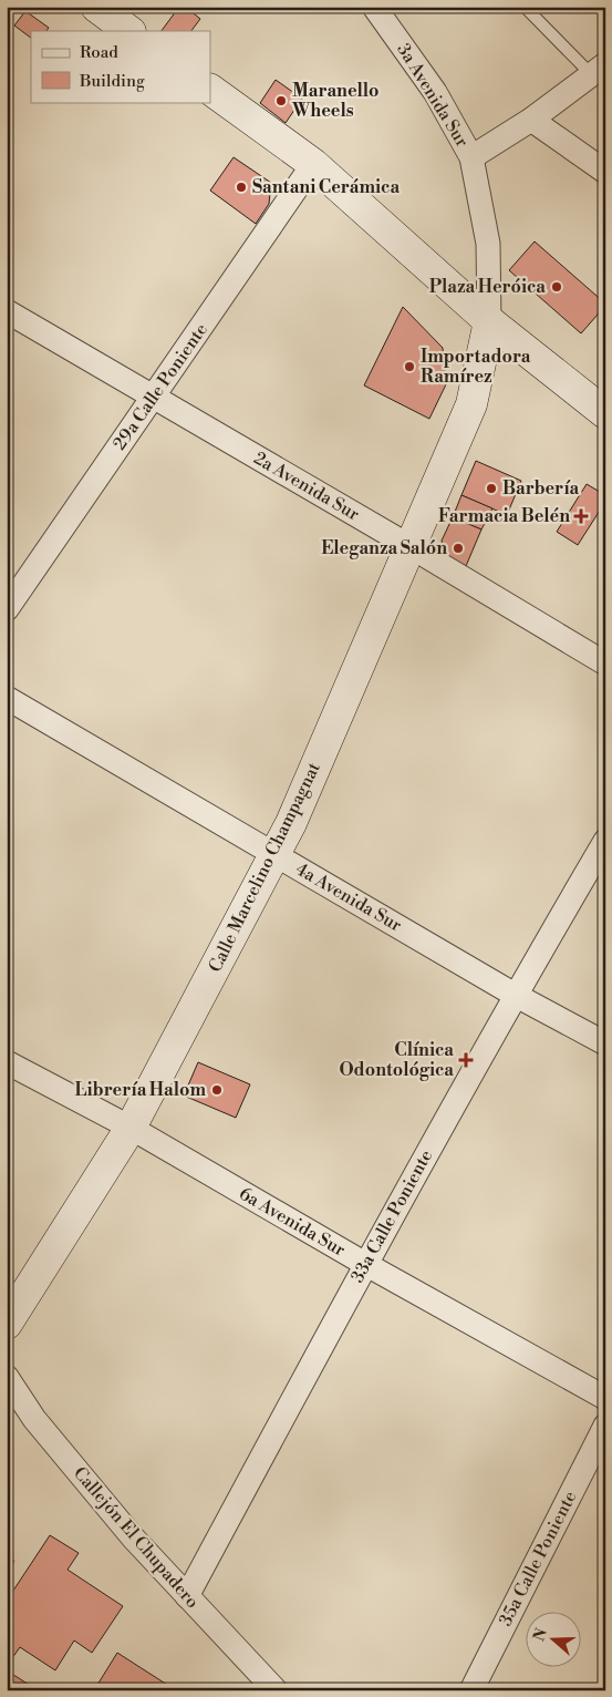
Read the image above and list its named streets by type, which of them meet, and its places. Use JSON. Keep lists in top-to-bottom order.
{
  "streets": {
    "street": [
      "3a Avenida Sur",
      "29a Calle Poniente",
      "2a Avenida Sur",
      "Calle Marcelino Champagnat",
      "4a Avenida Sur",
      "33a Calle Poniente",
      "6a Avenida Sur",
      "Callejón El Chupadero",
      "35a Calle Poniente"
    ]
  },
  "crossings": [
    ["3a Avenida Sur", "Calle Marcelino Champagnat"],
    ["29a Calle Poniente", "2a Avenida Sur"],
    ["2a Avenida Sur", "Calle Marcelino Champagnat"],
    ["Calle Marcelino Champagnat", "4a Avenida Sur"],
    ["Calle Marcelino Champagnat", "6a Avenida Sur"],
    ["4a Avenida Sur", "33a Calle Poniente"],
    ["33a Calle Poniente", "6a Avenida Sur"],
    ["33a Calle Poniente", "Callejón El Chupadero"]
  ],
  "places": {
    "other": [
      "Maranello Wheels",
      "Santani Cerámica",
      "Plaza Heróica",
      "Importadora Ramírez",
      "Barbería",
      "Eleganza Salón",
      "Librería Halom"
    ],
    "health": ["Farmacia Belén", "Clínica Odontológica"]
  },
  "legend": ["Road", "Building"],
  "north": "left"
}
